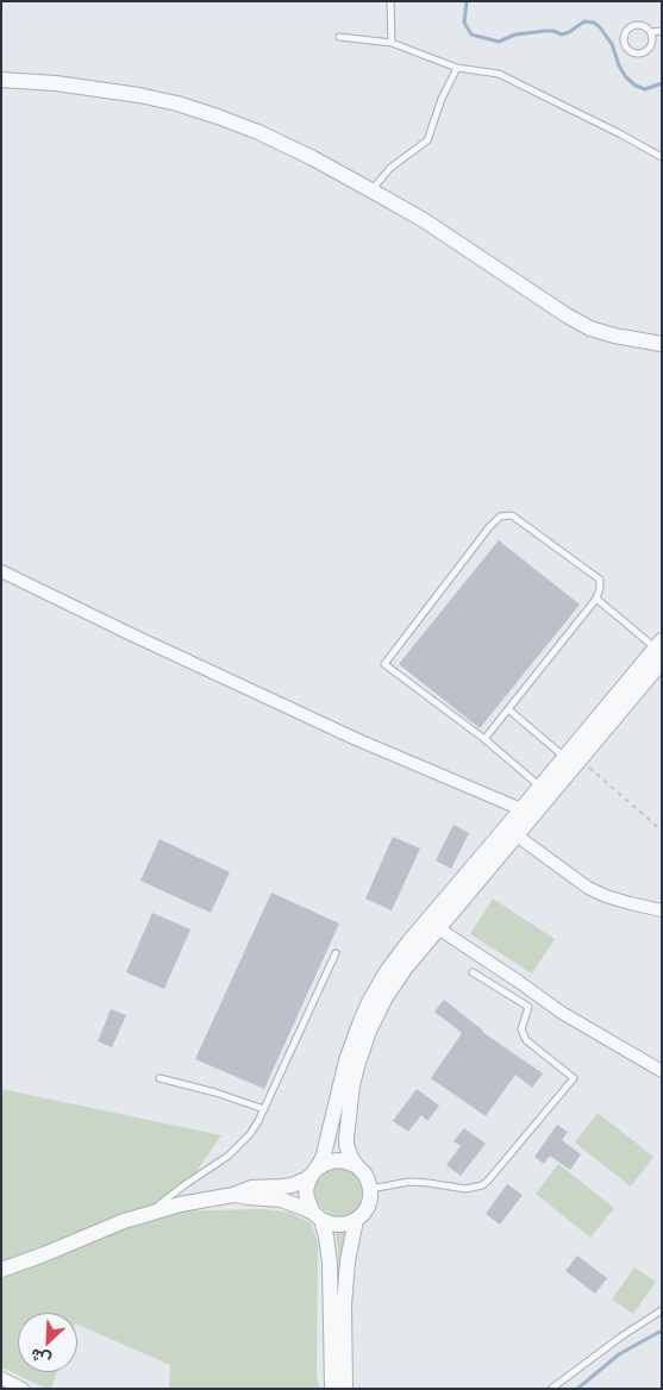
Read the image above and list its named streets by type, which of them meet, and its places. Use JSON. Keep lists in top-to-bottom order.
{
  "north": "bottom left"
}
